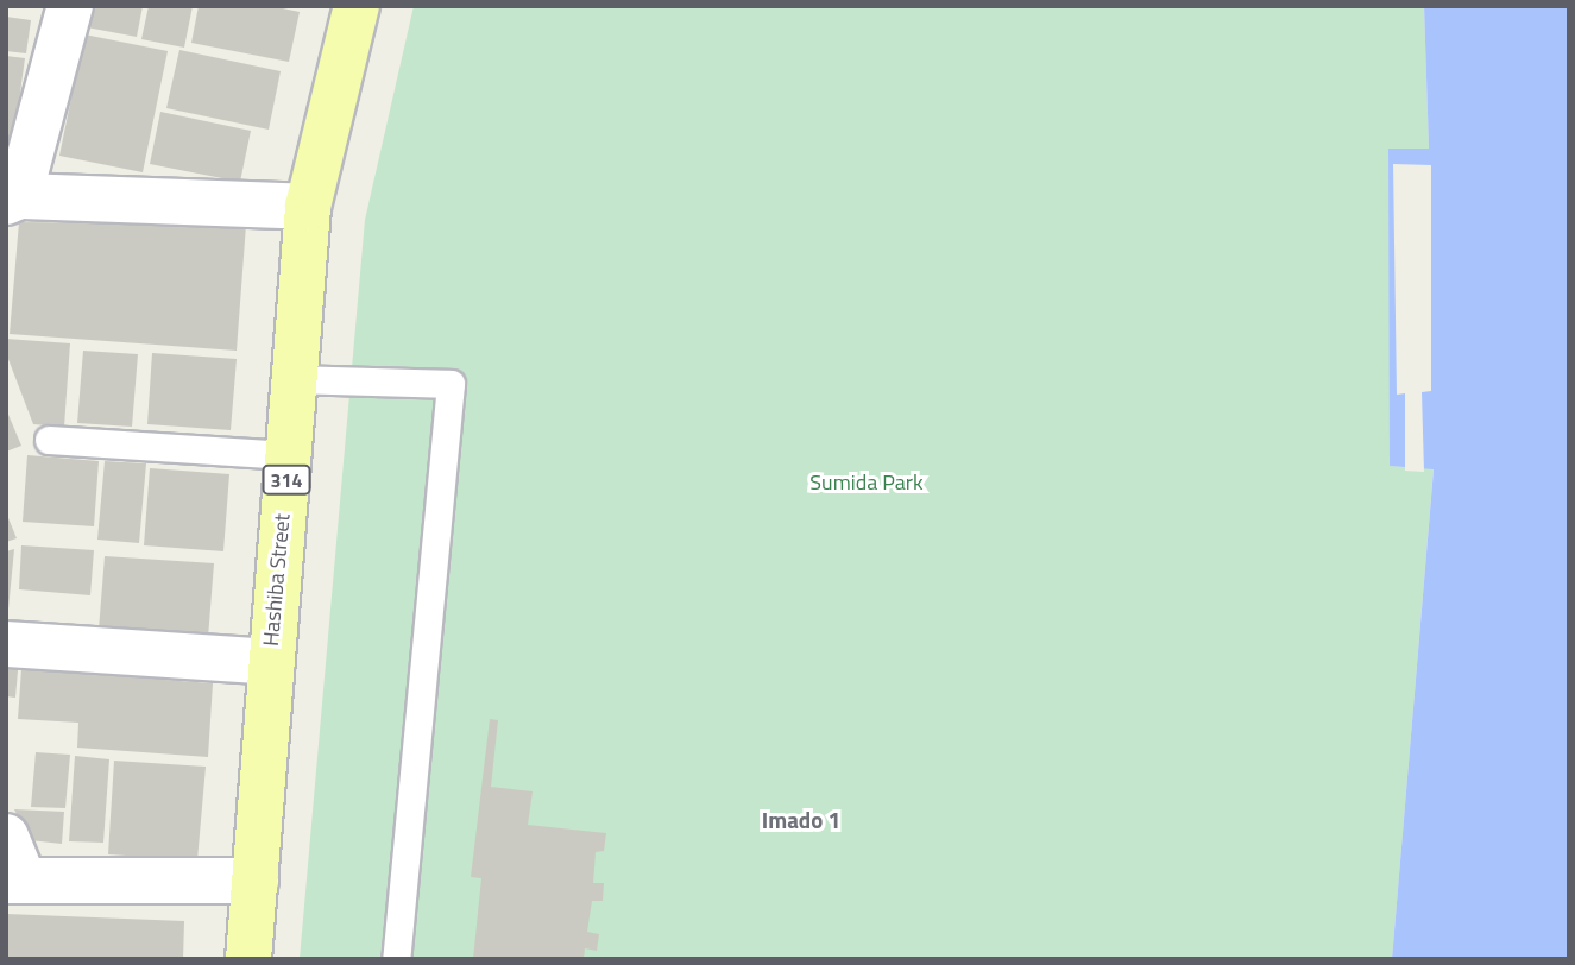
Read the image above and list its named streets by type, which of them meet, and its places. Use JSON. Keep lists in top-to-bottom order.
{
  "streets": {
    "main road": ["314", "Hashiba Street"]
  },
  "districts": ["Imado 1"],
  "parks": ["Sumida Park"]
}
